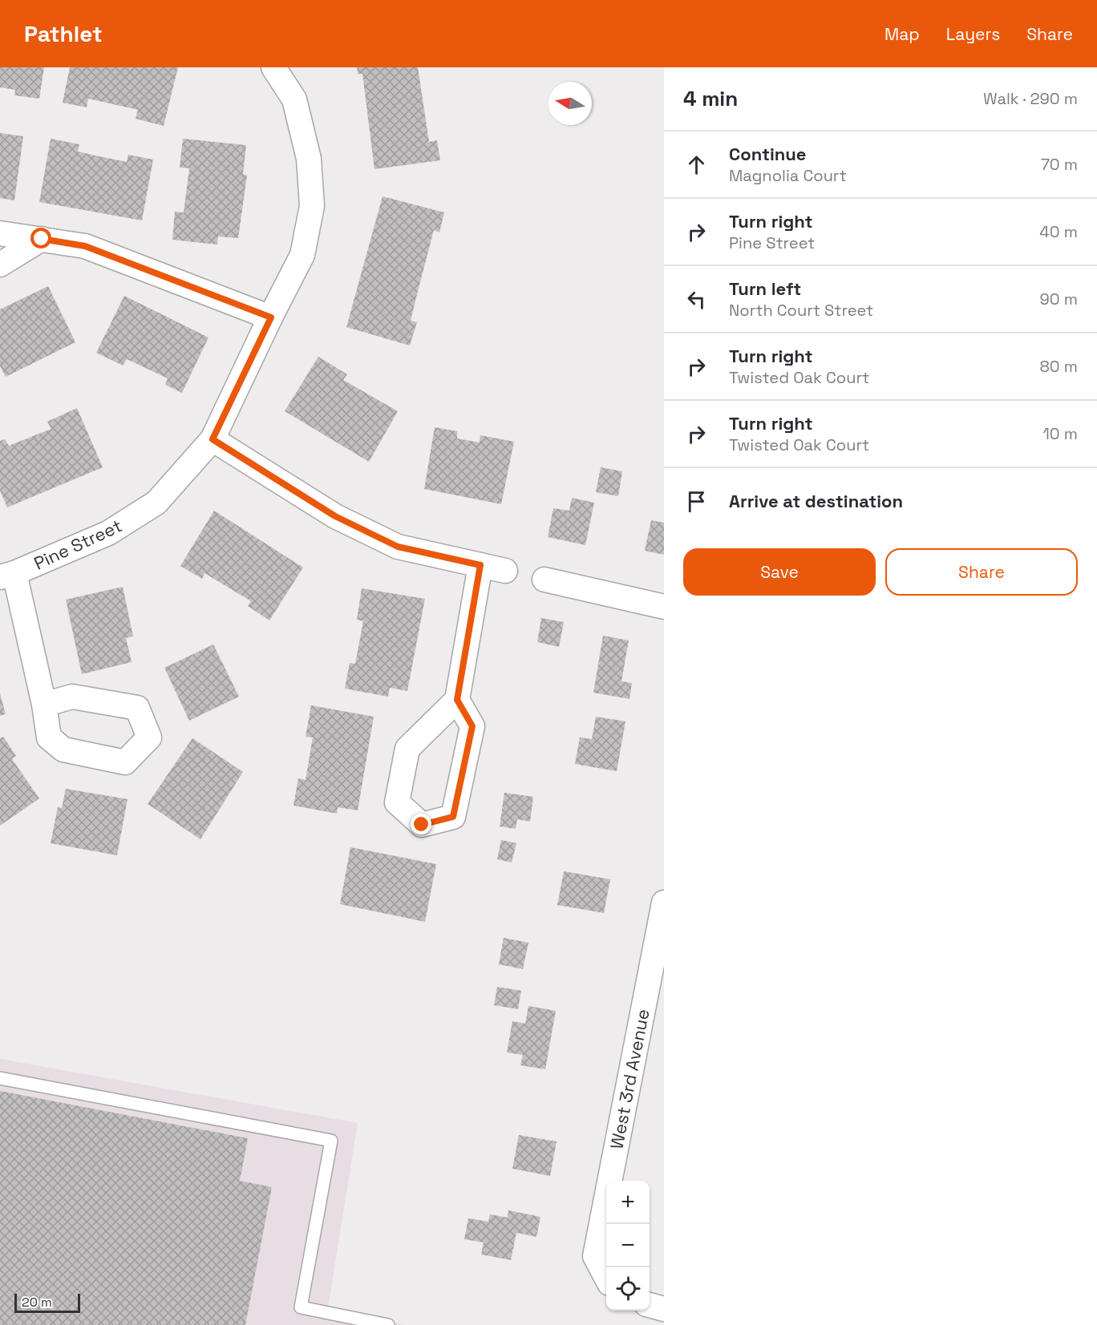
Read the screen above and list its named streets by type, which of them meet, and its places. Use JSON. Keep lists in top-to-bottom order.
{
  "streets": {
    "street": ["Pine Street", "West 3rd Avenue"]
  },
  "scale_bar": "20 m",
  "north": "left",
  "page": {
    "header": "Pathlet",
    "nav": ["Map", "Layers", "Share"],
    "heading": ["4 min", "Walk · 290 m"],
    "list": [
      ["Continue", "Magnolia Court", "70 m"],
      ["Turn right", "Pine Street", "40 m"],
      ["Turn left", "North Court Street", "90 m"],
      ["Turn right", "Twisted Oak Court", "80 m"],
      ["Turn right", "Twisted Oak Court", "10 m"],
      "Arrive at destination"
    ],
    "buttons": ["Save", "Share"],
    "map_buttons": ["+", "−"],
    "scale": "20 m"
  }
}
